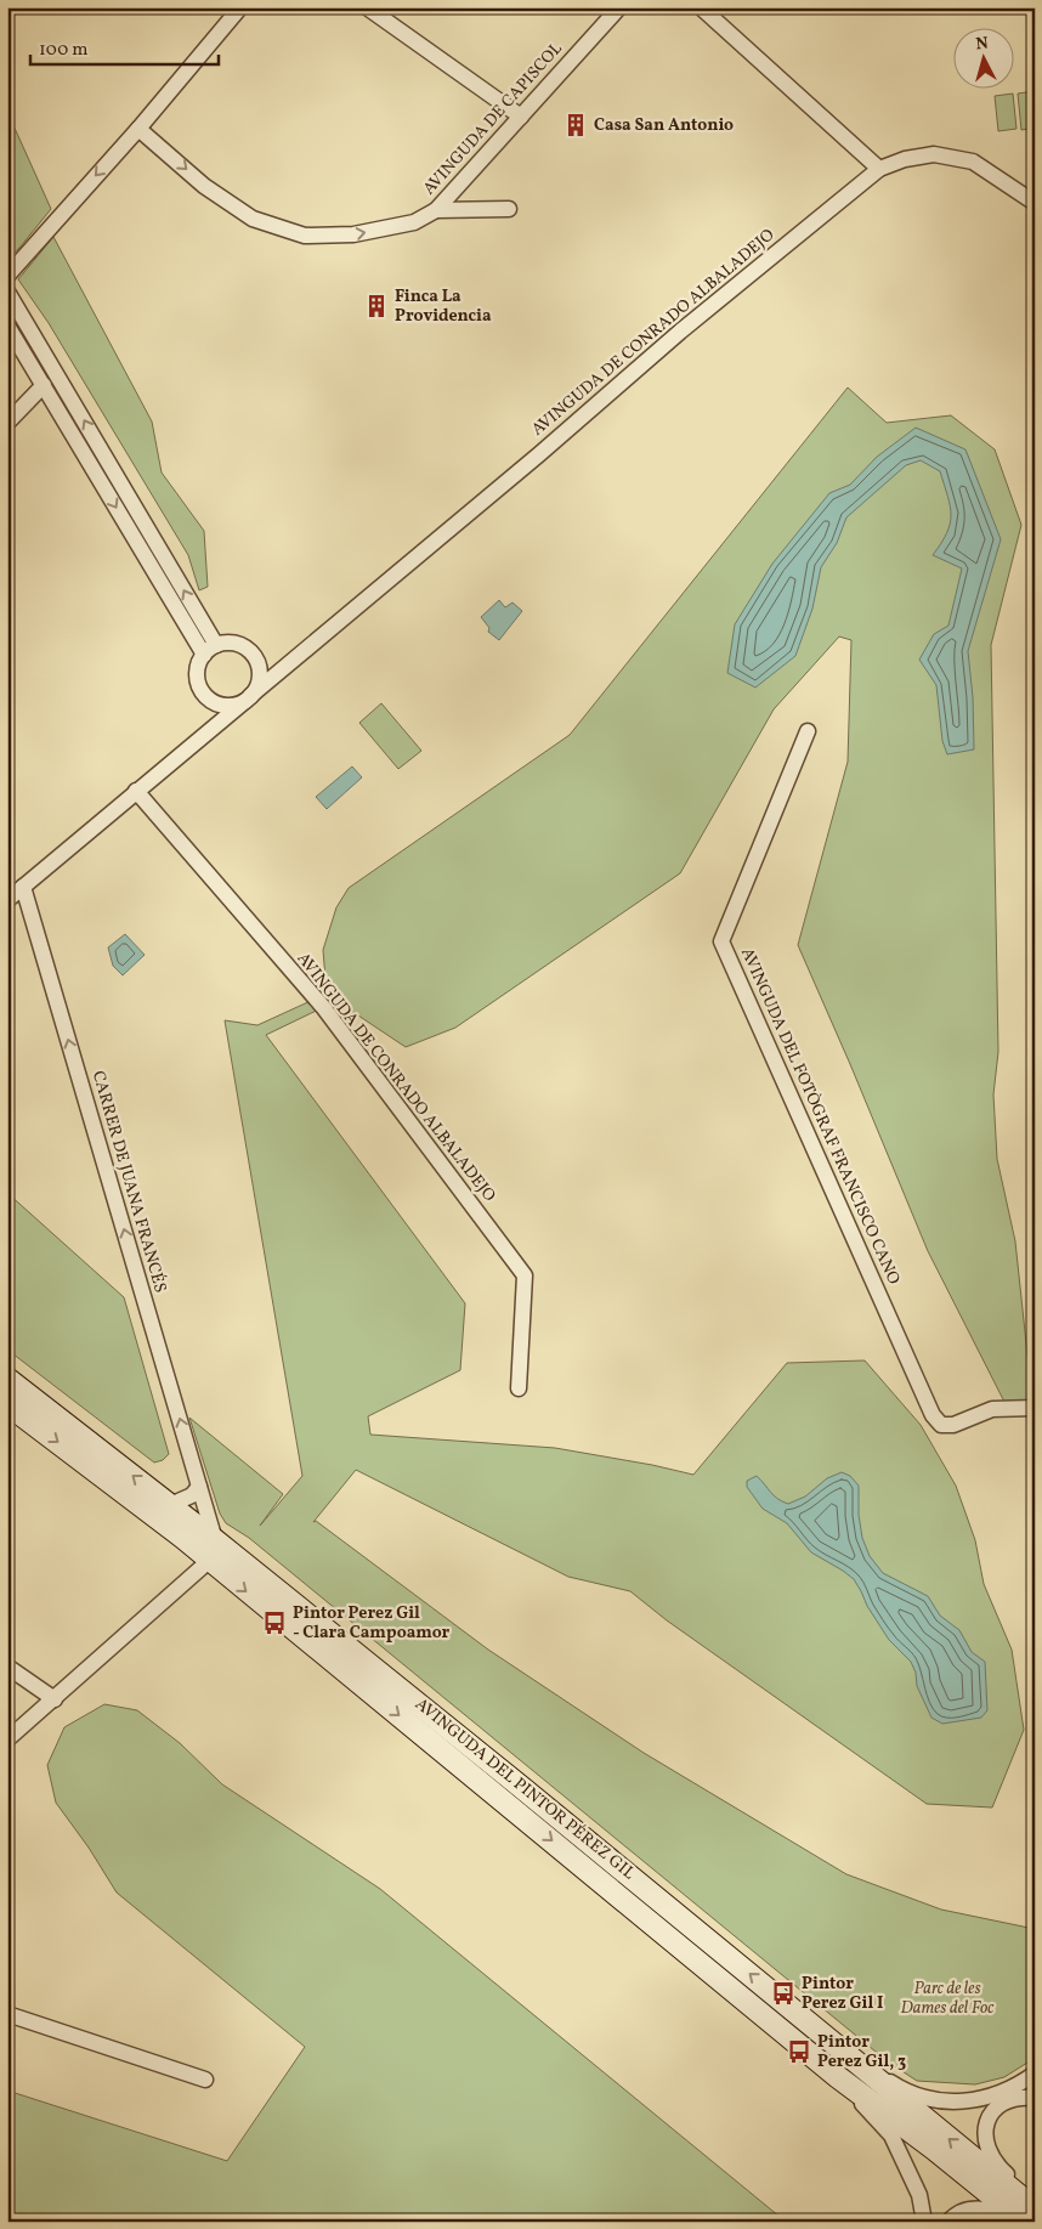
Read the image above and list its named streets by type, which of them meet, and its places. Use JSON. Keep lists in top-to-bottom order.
{
  "streets": {
    "main road": ["AVINGUDA DEL PINTOR PÉREZ GIL"],
    "street": [
      "AVINGUDA DE CAPISCOL",
      "AVINGUDA DE CONRADO ALBALADEJO",
      "AVINGUDA DEL FOTÒGRAF FRANCISCO CANO",
      "CARRER DE JUANA FRANCÉS"
    ]
  },
  "crossings": [
    ["AVINGUDA DE CONRADO ALBALADEJO", "CARRER DE JUANA FRANCÉS"],
    ["CARRER DE JUANA FRANCÉS", "AVINGUDA DEL PINTOR PÉREZ GIL"]
  ],
  "one_way": ["AVINGUDA DE CAPISCOL", "CARRER DE JUANA FRANCÉS"],
  "parks": ["Parc de les Dames del Foc"],
  "places": {
    "building": ["Casa San Antonio", "Finca La Providencia"],
    "bus stop": ["Pintor Perez Gil - Clara Campoamor", "Pintor Perez Gil I", "Pintor Perez Gil, 3"]
  },
  "scale_bar": "100 m",
  "north": "top"
}
